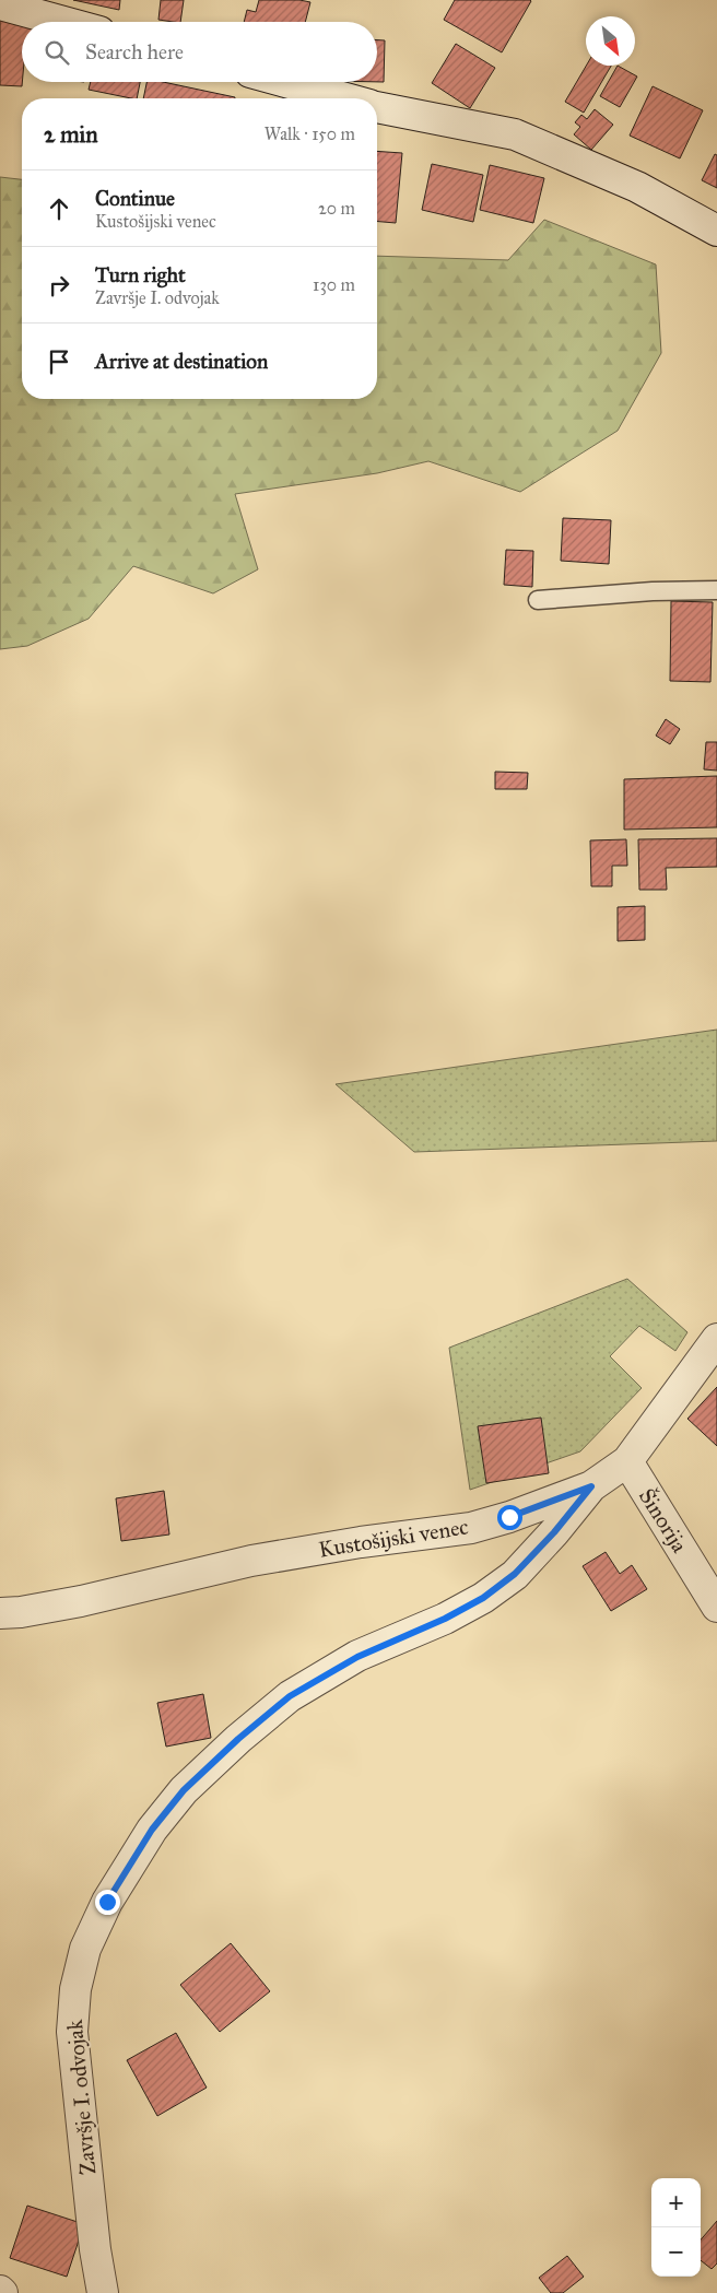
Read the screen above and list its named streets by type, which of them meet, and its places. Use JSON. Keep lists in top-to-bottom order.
{
  "streets": {
    "street": ["Šinorija", "Kustošijski venec", "Završje I. odvojak"]
  },
  "crossings": [
    ["Šinorija", "Kustošijski venec"],
    ["Kustošijski venec", "Završje I. odvojak"]
  ],
  "north": "bottom right",
  "page": {
    "search": "Search here",
    "heading": ["2 min", "Walk · 150 m"],
    "list": [
      ["Continue", "Kustošijski venec", "20 m"],
      ["Turn right", "Završje I. odvojak", "130 m"],
      "Arrive at destination"
    ],
    "map_buttons": ["+", "−"]
  }
}
